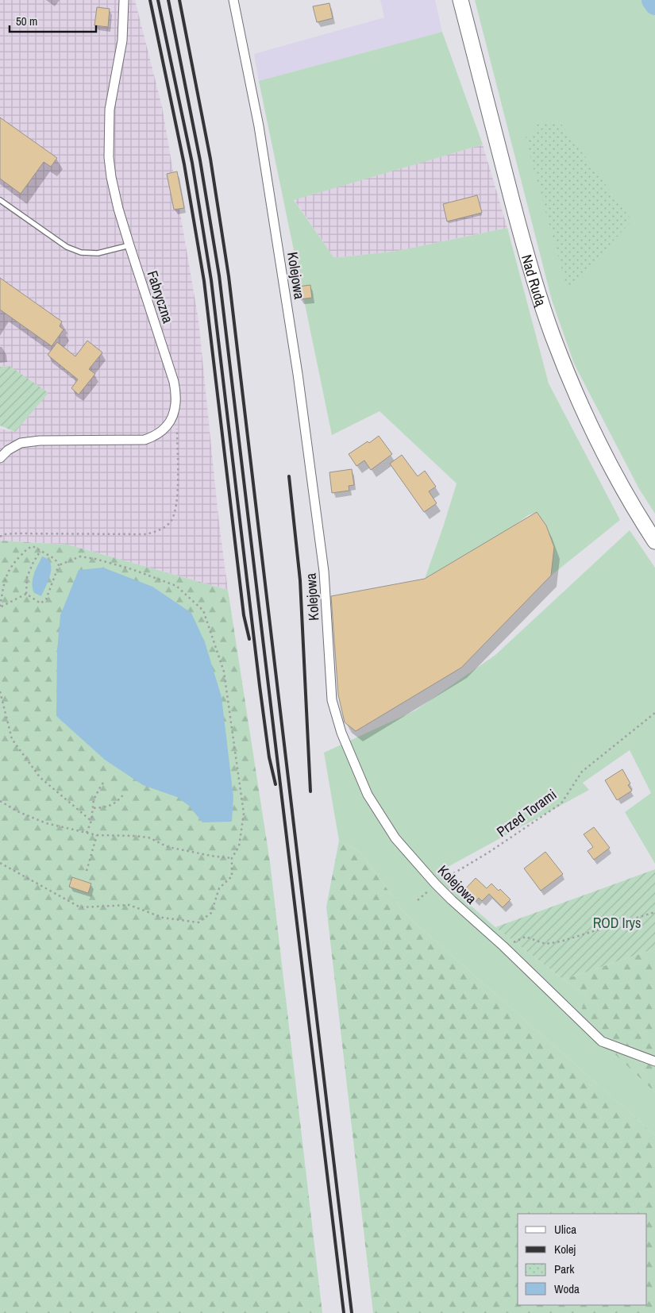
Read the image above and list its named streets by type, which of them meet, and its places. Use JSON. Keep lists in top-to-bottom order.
{
  "streets": {
    "main road": ["Nad Rudą"],
    "street": ["Kolejowa", "Fabryczna"],
    "path": ["Przed Torami"]
  },
  "crossings": [
    ["Kolejowa", "Przed Torami"]
  ],
  "parks": ["ROD Irys"],
  "legend": [
    "Ulica",
    "Kolej",
    "Park",
    "Woda"
  ],
  "scale_bar": "50 m"
}
